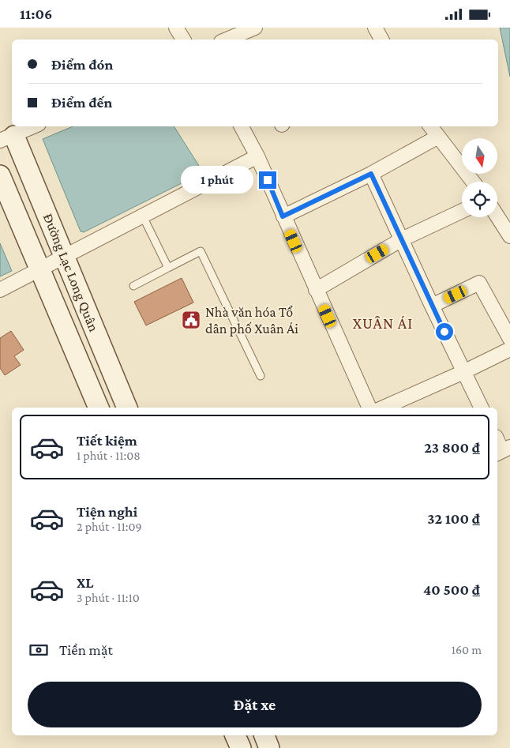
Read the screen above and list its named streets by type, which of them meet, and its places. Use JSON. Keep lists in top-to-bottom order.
{
  "streets": {
    "main road": ["Đường Lạc Long Quân"]
  },
  "districts": ["XUÂN ÁI"],
  "places": {
    "public building": ["Nhà văn hóa Tổ dân phố Xuân Ái"]
  },
  "north": "bottom",
  "page": {
    "status": "11:06",
    "banner": ["Điểm đón", "Điểm đến"],
    "bubble": "1 phút",
    "list": [
      {
        "name": "Tiết kiệm",
        "note": "1 phút · 11:08",
        "value": "23 800 ₫"
      },
      {
        "name": "Tiện nghi",
        "note": "2 phút · 11:09",
        "value": "32 100 ₫"
      },
      {
        "name": "XL",
        "note": "3 phút · 11:10",
        "value": "40 500 ₫"
      }
    ],
    "pay": ["Tiền mặt", "160 m"],
    "buttons": "Đặt xe"
  }
}
